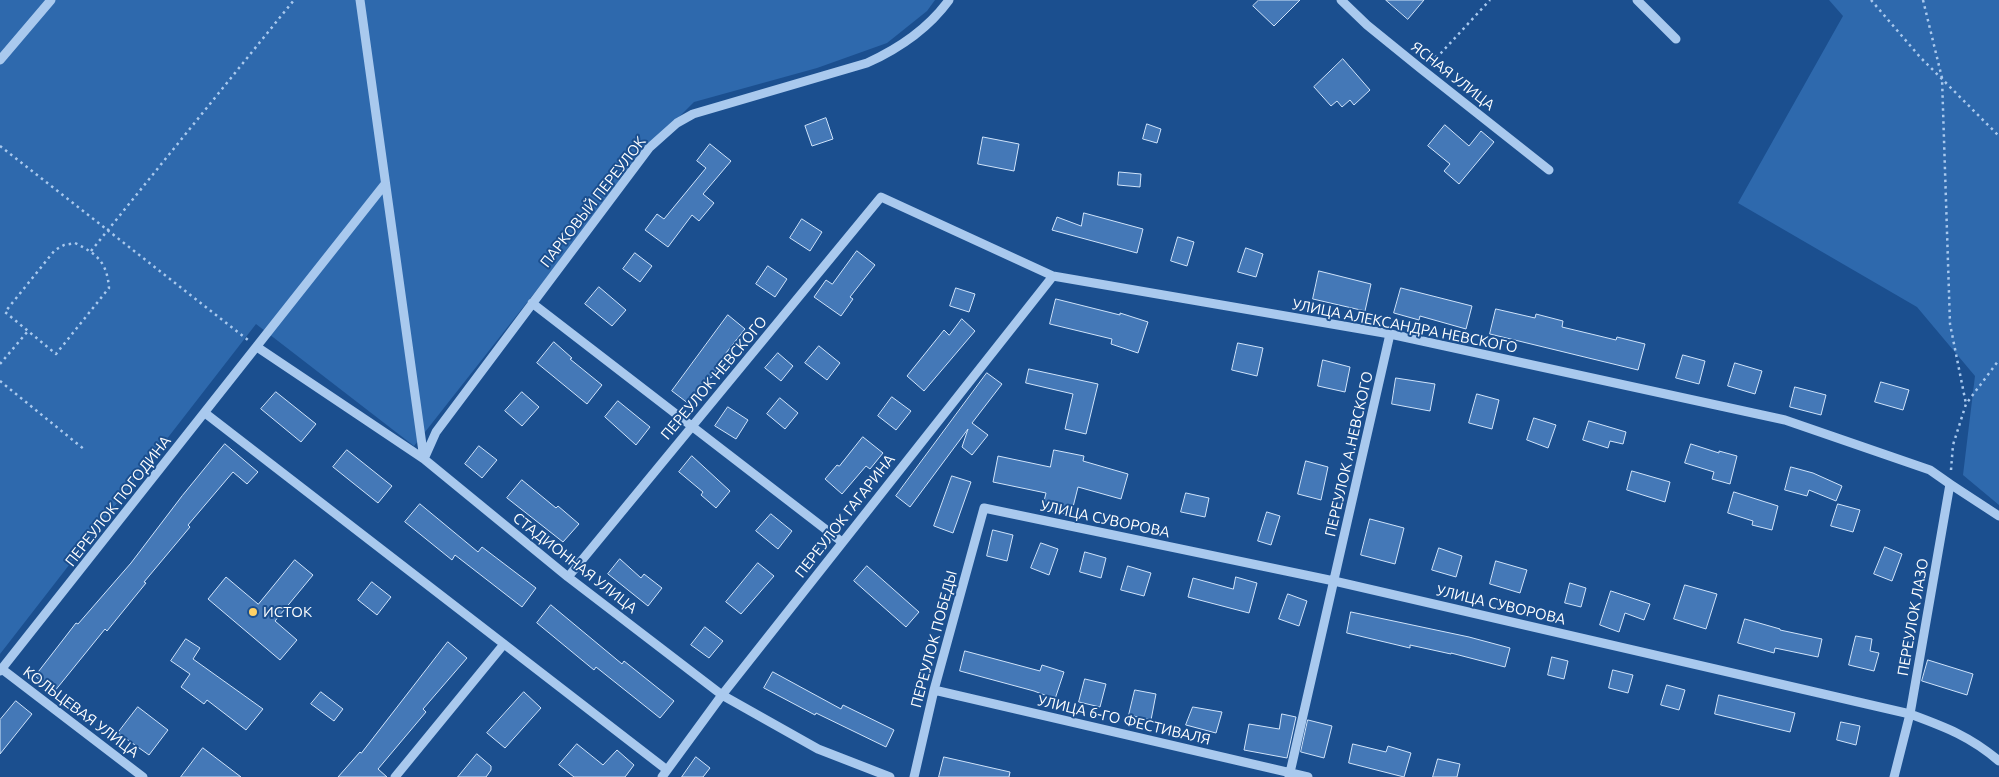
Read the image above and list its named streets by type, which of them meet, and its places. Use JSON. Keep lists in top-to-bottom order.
{
  "streets": {
    "street": [
      "ЯСНАЯ УЛИЦА",
      "ПАРКОВЫЙ ПЕРЕУЛОК",
      "УЛИЦА АЛЕКСАНДРА НЕВСКОГО",
      "ПЕРЕУЛОК НЕВСКОГО",
      "ПЕРЕУЛОК А.НЕВСКОГО",
      "ПЕРЕУЛОК ПОГОДИНА",
      "ПЕРЕУЛОК ГАГАРИНА",
      "УЛИЦА СУВОРОВА",
      "СТАДИОННАЯ УЛИЦА",
      "ПЕРЕУЛОК ЛАЗО",
      "ПЕРЕУЛОК ПОБЕДЫ",
      "КОЛЬЦЕВАЯ УЛИЦА",
      "УЛИЦА 6-ГО ФЕСТИВАЛЯ"
    ]
  },
  "crossings": [
    ["ПАРКОВЫЙ ПЕРЕУЛОК", "СТАДИОННАЯ УЛИЦА"],
    ["УЛИЦА АЛЕКСАНДРА НЕВСКОГО", "ПЕРЕУЛОК НЕВСКОГО"],
    ["УЛИЦА АЛЕКСАНДРА НЕВСКОГО", "ПЕРЕУЛОК А.НЕВСКОГО"],
    ["УЛИЦА АЛЕКСАНДРА НЕВСКОГО", "ПЕРЕУЛОК ГАГАРИНА"],
    ["УЛИЦА АЛЕКСАНДРА НЕВСКОГО", "ПЕРЕУЛОК ЛАЗО"],
    ["ПЕРЕУЛОК НЕВСКОГО", "СТАДИОННАЯ УЛИЦА"],
    ["ПЕРЕУЛОК А.НЕВСКОГО", "УЛИЦА СУВОРОВА"],
    ["ПЕРЕУЛОК А.НЕВСКОГО", "УЛИЦА 6-ГО ФЕСТИВАЛЯ"],
    ["ПЕРЕУЛОК ПОГОДИНА", "СТАДИОННАЯ УЛИЦА"],
    ["ПЕРЕУЛОК ПОГОДИНА", "КОЛЬЦЕВАЯ УЛИЦА"],
    ["ПЕРЕУЛОК ГАГАРИНА", "СТАДИОННАЯ УЛИЦА"],
    ["УЛИЦА СУВОРОВА", "ПЕРЕУЛОК ЛАЗО"],
    ["УЛИЦА СУВОРОВА", "ПЕРЕУЛОК ПОБЕДЫ"],
    ["ПЕРЕУЛОК ПОБЕДЫ", "УЛИЦА 6-ГО ФЕСТИВАЛЯ"]
  ],
  "places": ["ИСТОК"]
}
